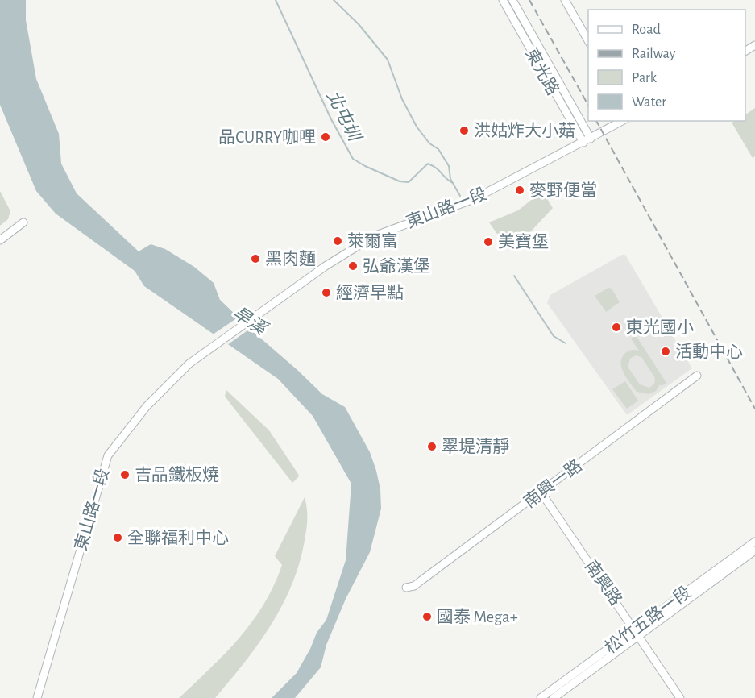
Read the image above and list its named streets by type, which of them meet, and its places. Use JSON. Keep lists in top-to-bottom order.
{
  "streets": {
    "street": [
      "東光路",
      "東山路一段",
      "南興一路",
      "南興路",
      "松竹五路一段"
    ]
  },
  "crossings": [
    ["東光路", "東山路一段"],
    ["南興一路", "南興路"],
    ["南興路", "松竹五路一段"]
  ],
  "water": ["北屯圳", "旱溪"],
  "places": [
    "洪姑炸大小菇",
    "品CURRY咖哩",
    "麥野便當",
    "萊爾富",
    "美寶堡",
    "黑肉麵",
    "弘爺漢堡",
    "經濟早點",
    "東光國小",
    "活動中心",
    "翠堤清靜",
    "吉品鐵板燒",
    "全聯福利中心",
    "國泰 Mega+"
  ],
  "legend": [
    "Road",
    "Railway",
    "Park",
    "Water"
  ]
}
